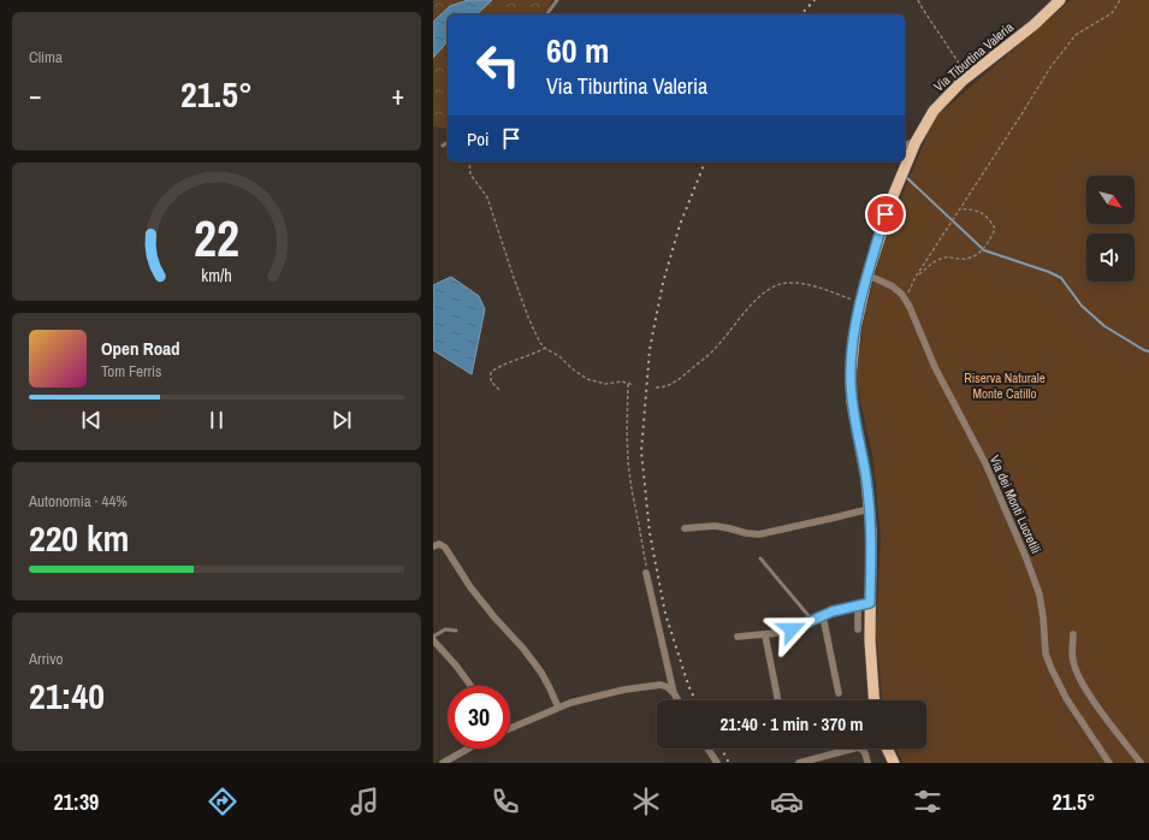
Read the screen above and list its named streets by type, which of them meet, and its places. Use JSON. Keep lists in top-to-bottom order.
{
  "streets": {
    "main road": ["Via Tiburtina Valeria"],
    "street": ["Via dei Monti Lucretili"]
  },
  "crossings": [
    ["Via Tiburtina Valeria", "Via dei Monti Lucretili"]
  ],
  "parks": ["Riserva Naturale Monte Catillo"],
  "north": "bottom right",
  "page": {
    "tile": [
      "Clima",
      ["Autonomia · 44%", "220 km"],
      ["Arrivo", "21:40"]
    ],
    "turn": ["60 m", "Via Tiburtina Valeria"],
    "heat": ["−", "21.5°", "+"],
    "then": "Poi",
    "song": ["Open Road", "Tom Ferris"],
    "limit": "30",
    "trip": "21:40 · 1 min · 370 m",
    "tabs": ["21:39", "21.5°"],
    "gauge": ["22", "km/h"]
  }
}
